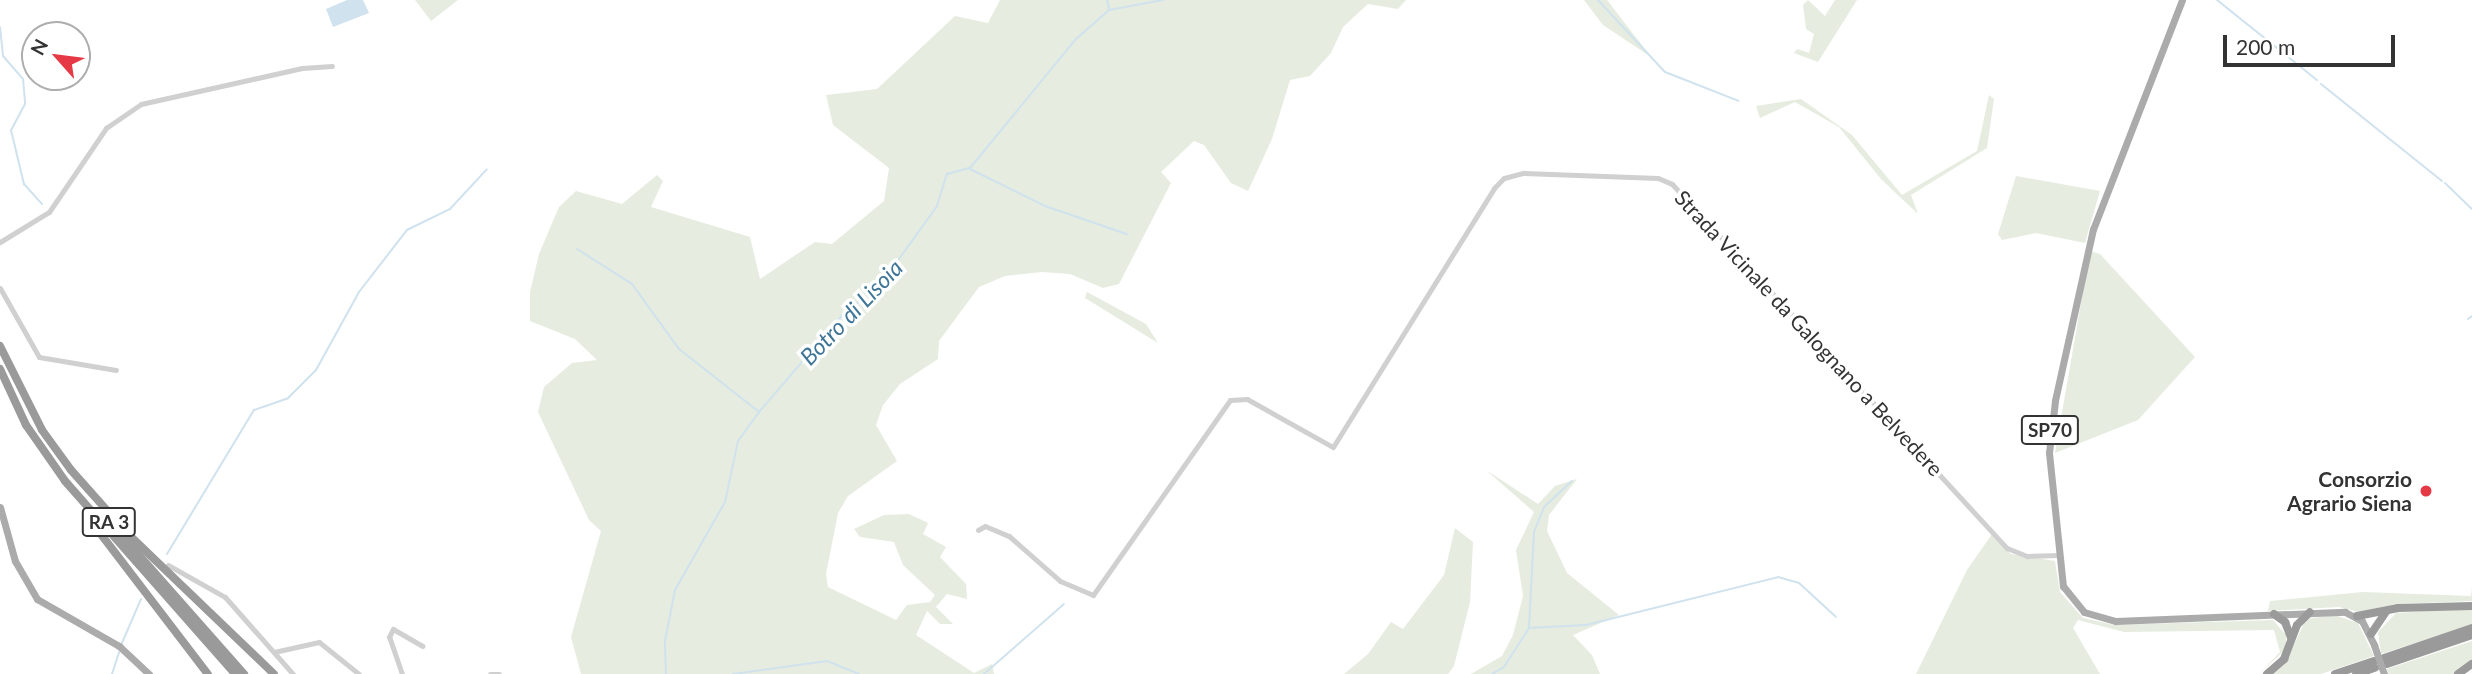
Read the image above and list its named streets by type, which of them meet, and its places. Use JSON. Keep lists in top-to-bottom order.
{
  "streets": {
    "highway": ["RA 3"],
    "main road": ["SP70"],
    "street": ["Strada Vicinale da Galognano a Belvedere"]
  },
  "crossings": [
    ["Strada Vicinale da Galognano a Belvedere", "SP70"]
  ],
  "water": ["Botro di Lisoia"],
  "places": ["Consorzio Agrario Siena"],
  "scale_bar": "200 m",
  "north": "top left"
}
